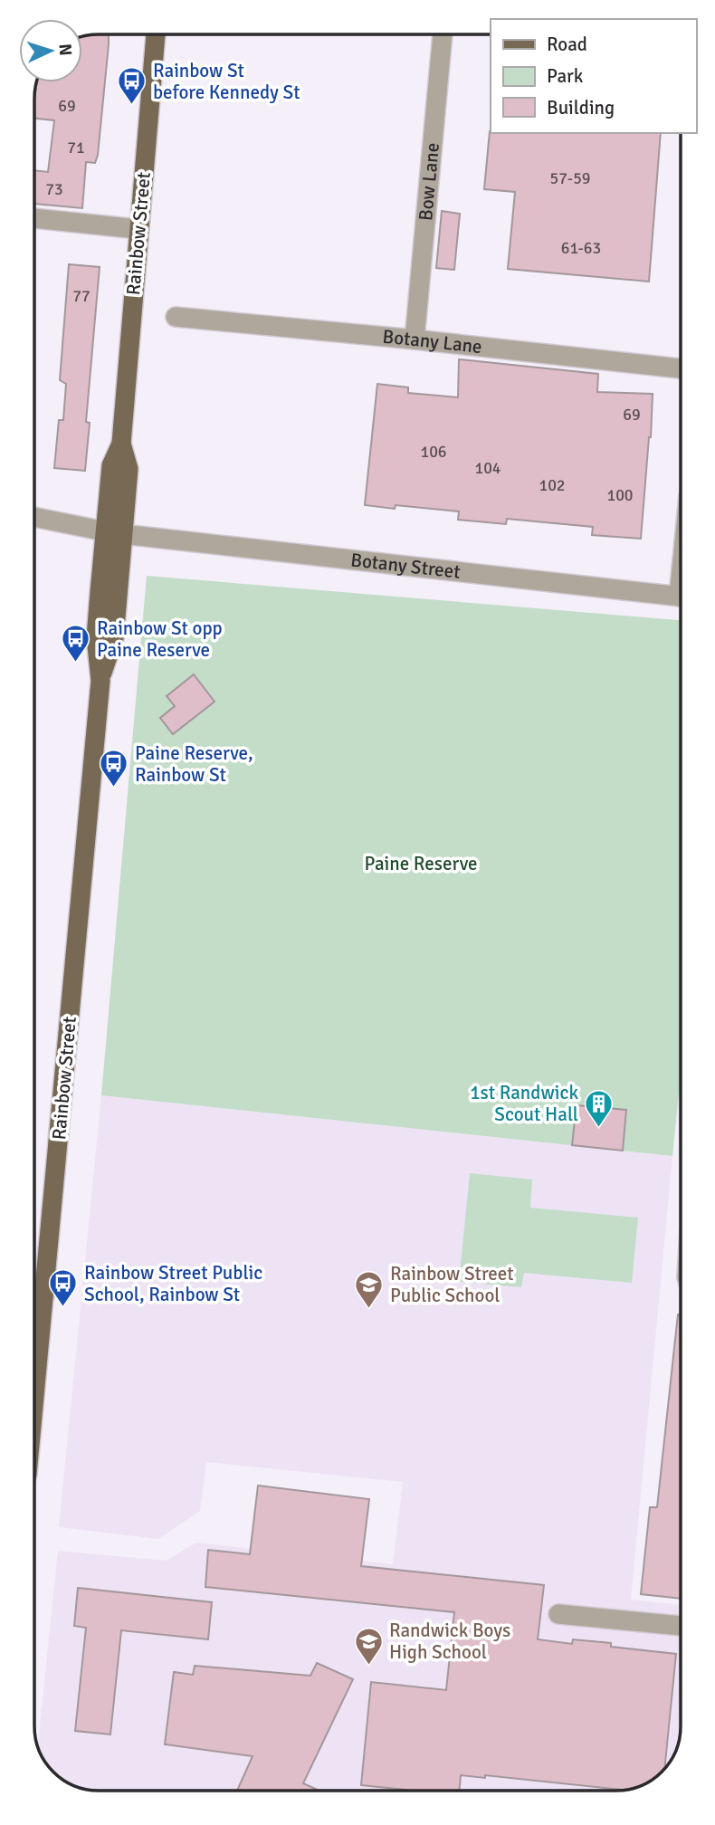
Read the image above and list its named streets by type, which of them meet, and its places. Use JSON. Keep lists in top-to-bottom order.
{
  "streets": {
    "main road": ["Rainbow Street"],
    "street": ["Bow Lane", "Botany Lane", "Botany Street"]
  },
  "crossings": [
    ["Bow Lane", "Botany Lane"],
    ["Rainbow Street", "Botany Street"]
  ],
  "parks": ["Paine Reserve"],
  "places": {
    "bus stop": [
      "Rainbow St before Kennedy St",
      "Rainbow St opp Paine Reserve",
      "Paine Reserve, Rainbow St",
      "Rainbow Street Public School, Rainbow St"
    ],
    "building": ["1st Randwick Scout Hall"],
    "school or university": ["Rainbow Street Public School", "Randwick Boys High School"]
  },
  "house_numbers": [
    "69",
    "71",
    "57-59",
    "73",
    "61-63",
    "77",
    "69",
    "106",
    "104",
    "102",
    "100"
  ],
  "legend": ["Road", "Park", "Building"],
  "north": "right"
}
